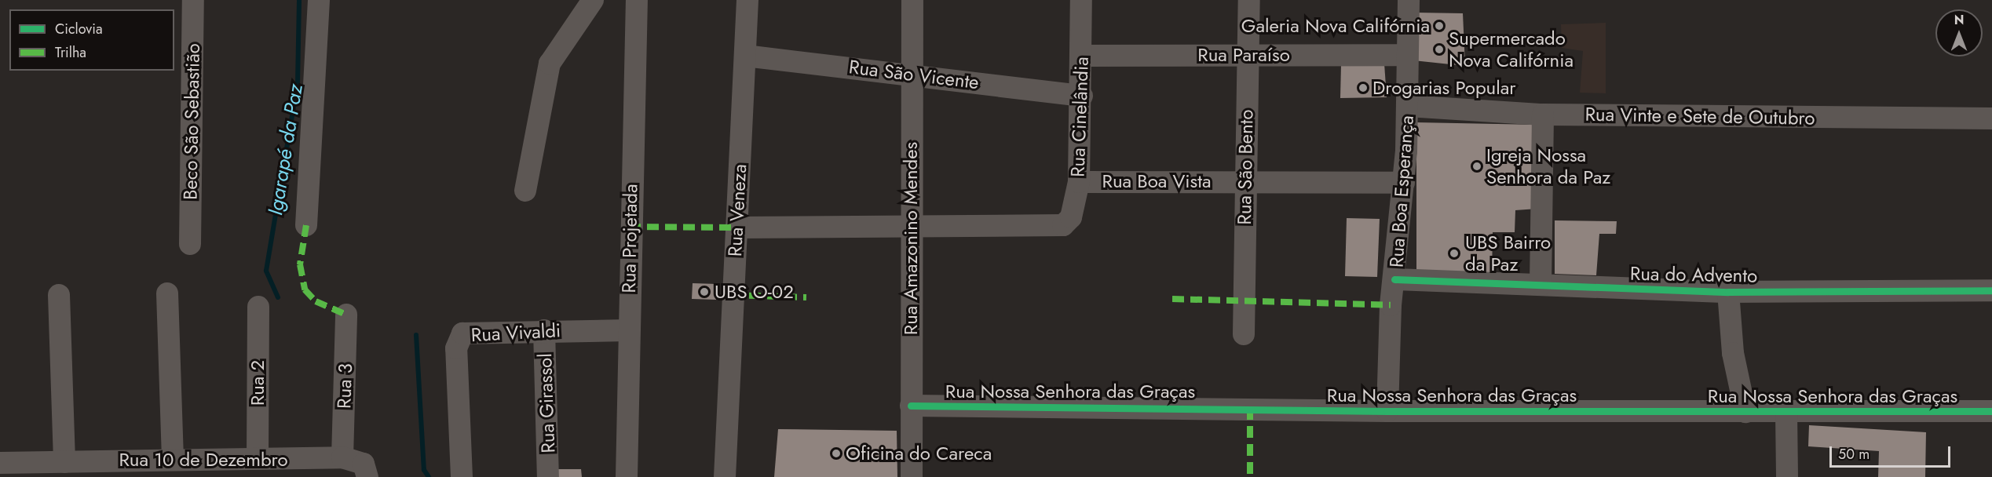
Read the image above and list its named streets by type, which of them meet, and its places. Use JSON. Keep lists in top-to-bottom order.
{
  "streets": {
    "street": [
      "Rua Paraíso",
      "Rua São Vicente",
      "Rua Vinte e Sete de Outubro",
      "Rua Cinelândia",
      "Beco São Sebastião",
      "Rua São Bento",
      "Rua Boa Vista",
      "Rua Boa Esperança",
      "Rua Veneza",
      "Rua Projetada",
      "Rua Amazonino Mendes",
      "Rua do Advento",
      "Rua Vivaldi",
      "Rua 2",
      "Rua 3",
      "Rua Nossa Senhora das Graças",
      "Rua Girassol",
      "Rua 10 de Dezembro"
    ]
  },
  "crossings": [
    ["Rua Paraíso", "Rua Cinelândia"],
    ["Rua Paraíso", "Rua São Bento"],
    ["Rua Paraíso", "Rua Boa Esperança"],
    ["Rua São Vicente", "Rua Cinelândia"],
    ["Rua São Vicente", "Rua Veneza"],
    ["Rua São Vicente", "Rua Amazonino Mendes"],
    ["Rua Vinte e Sete de Outubro", "Rua Boa Esperança"],
    ["Rua Cinelândia", "Rua Boa Vista"],
    ["Rua Cinelândia", "Rua Amazonino Mendes"],
    ["Rua São Bento", "Rua Boa Vista"],
    ["Rua Boa Vista", "Rua Boa Esperança"],
    ["Rua Boa Esperança", "Rua do Advento"],
    ["Rua Boa Esperança", "Rua Nossa Senhora das Graças"],
    ["Rua Projetada", "Rua Vivaldi"],
    ["Rua Amazonino Mendes", "Rua Nossa Senhora das Graças"],
    ["Rua Vivaldi", "Rua Girassol"],
    ["Rua 2", "Rua 10 de Dezembro"],
    ["Rua 3", "Rua 10 de Dezembro"]
  ],
  "water": ["Igarapé da Paz"],
  "places": [
    "Galeria Nova Califórnia",
    "Supermercado Nova Califórnia",
    "Drogarias Popular",
    "Igreja Nossa Senhora da Paz",
    "UBS Bairro da Paz",
    "UBS O-02",
    "Oficina do Careca"
  ],
  "legend": ["Ciclovia", "Trilha"],
  "scale_bar": "50 m",
  "north": "top"
}
